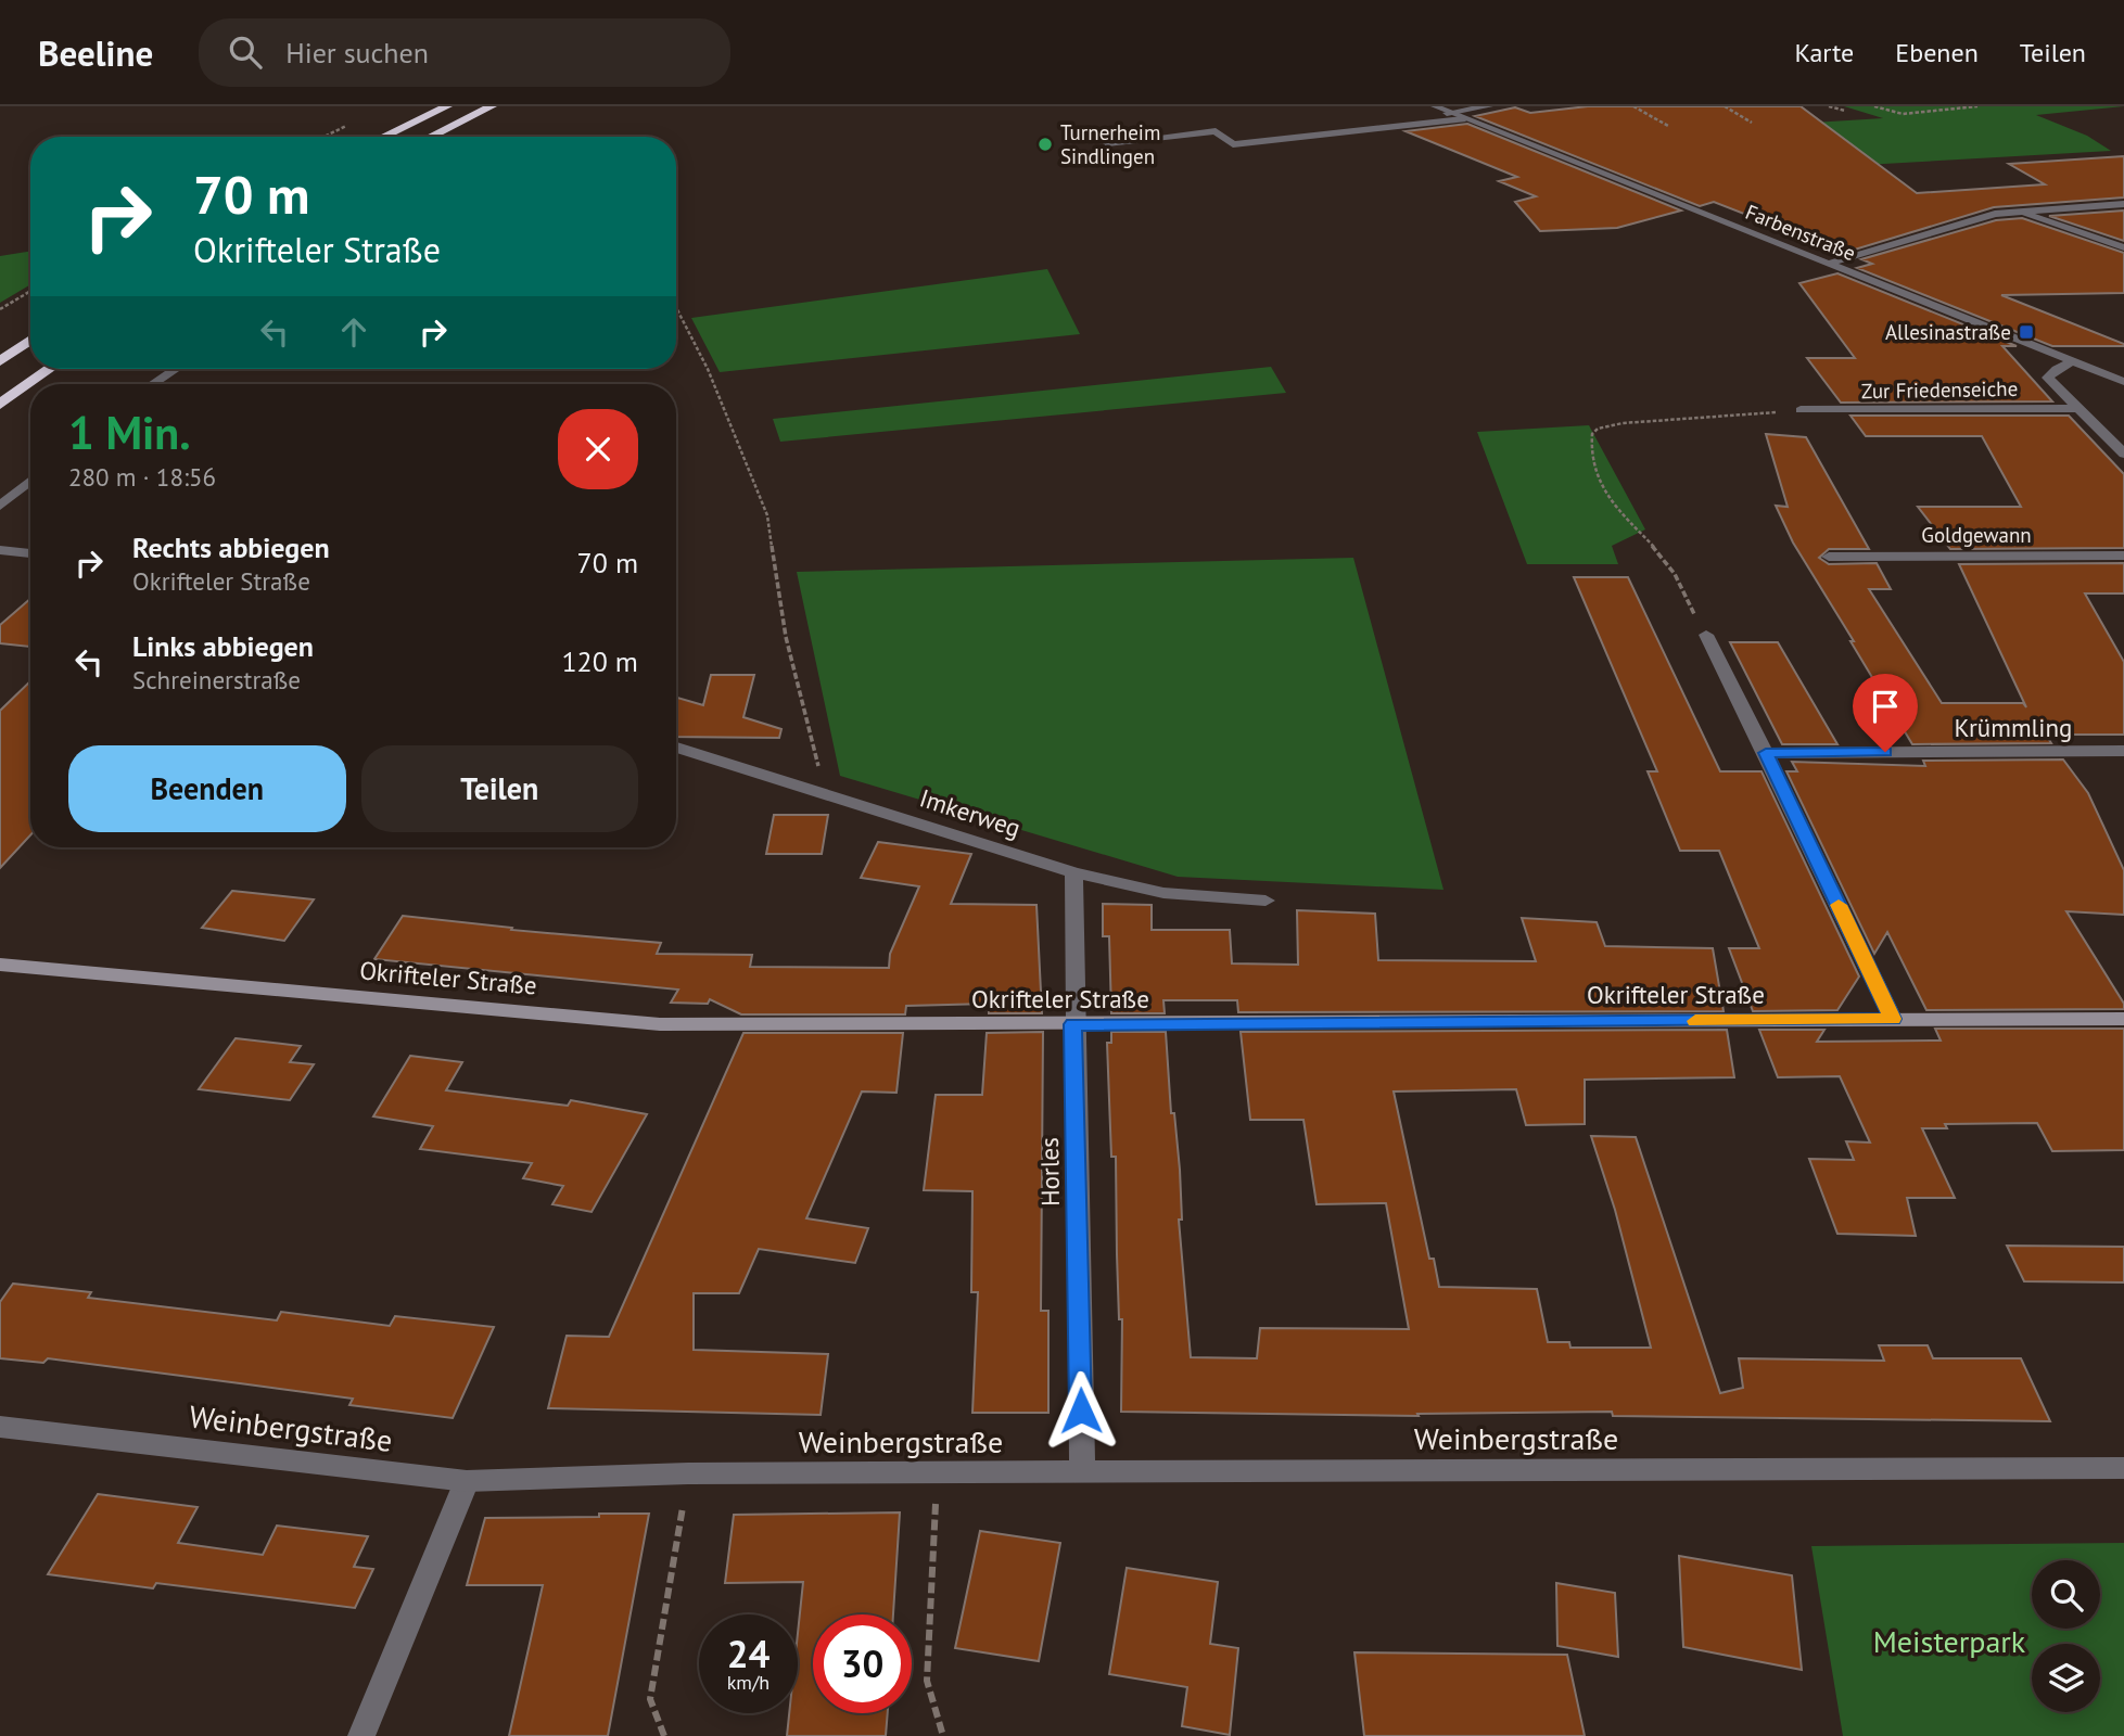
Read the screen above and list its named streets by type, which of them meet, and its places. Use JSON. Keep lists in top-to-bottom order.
{
  "streets": {
    "street": [
      "Farbenstraße",
      "Zur Friedenseiche",
      "Goldgewann",
      "Krümmling",
      "Imkerweg",
      "Okrifteler Straße",
      "Horles",
      "Weinbergstraße"
    ]
  },
  "crossings": [
    ["Imkerweg", "Horles"],
    ["Okrifteler Straße", "Horles"],
    ["Horles", "Weinbergstraße"]
  ],
  "parks": ["Meisterpark"],
  "places": {
    "other": ["Turnerheim Sindlingen"],
    "transit": ["Allesinastraße"]
  },
  "page": {
    "header": "Beeline",
    "search": "Hier suchen",
    "nav": ["Karte", "Ebenen", "Teilen"],
    "turn": ["70 m", "Okrifteler Straße"],
    "heading": ["1 Min.", "280 m · 18:56"],
    "list": [
      {
        "name": "Rechts abbiegen",
        "note": "Okrifteler Straße",
        "value": "70 m"
      },
      {
        "name": "Links abbiegen",
        "note": "Schreinerstraße",
        "value": "120 m"
      }
    ],
    "buttons": ["Beenden", "Teilen"],
    "speed": "24 km/h",
    "limit": "30"
  }
}
